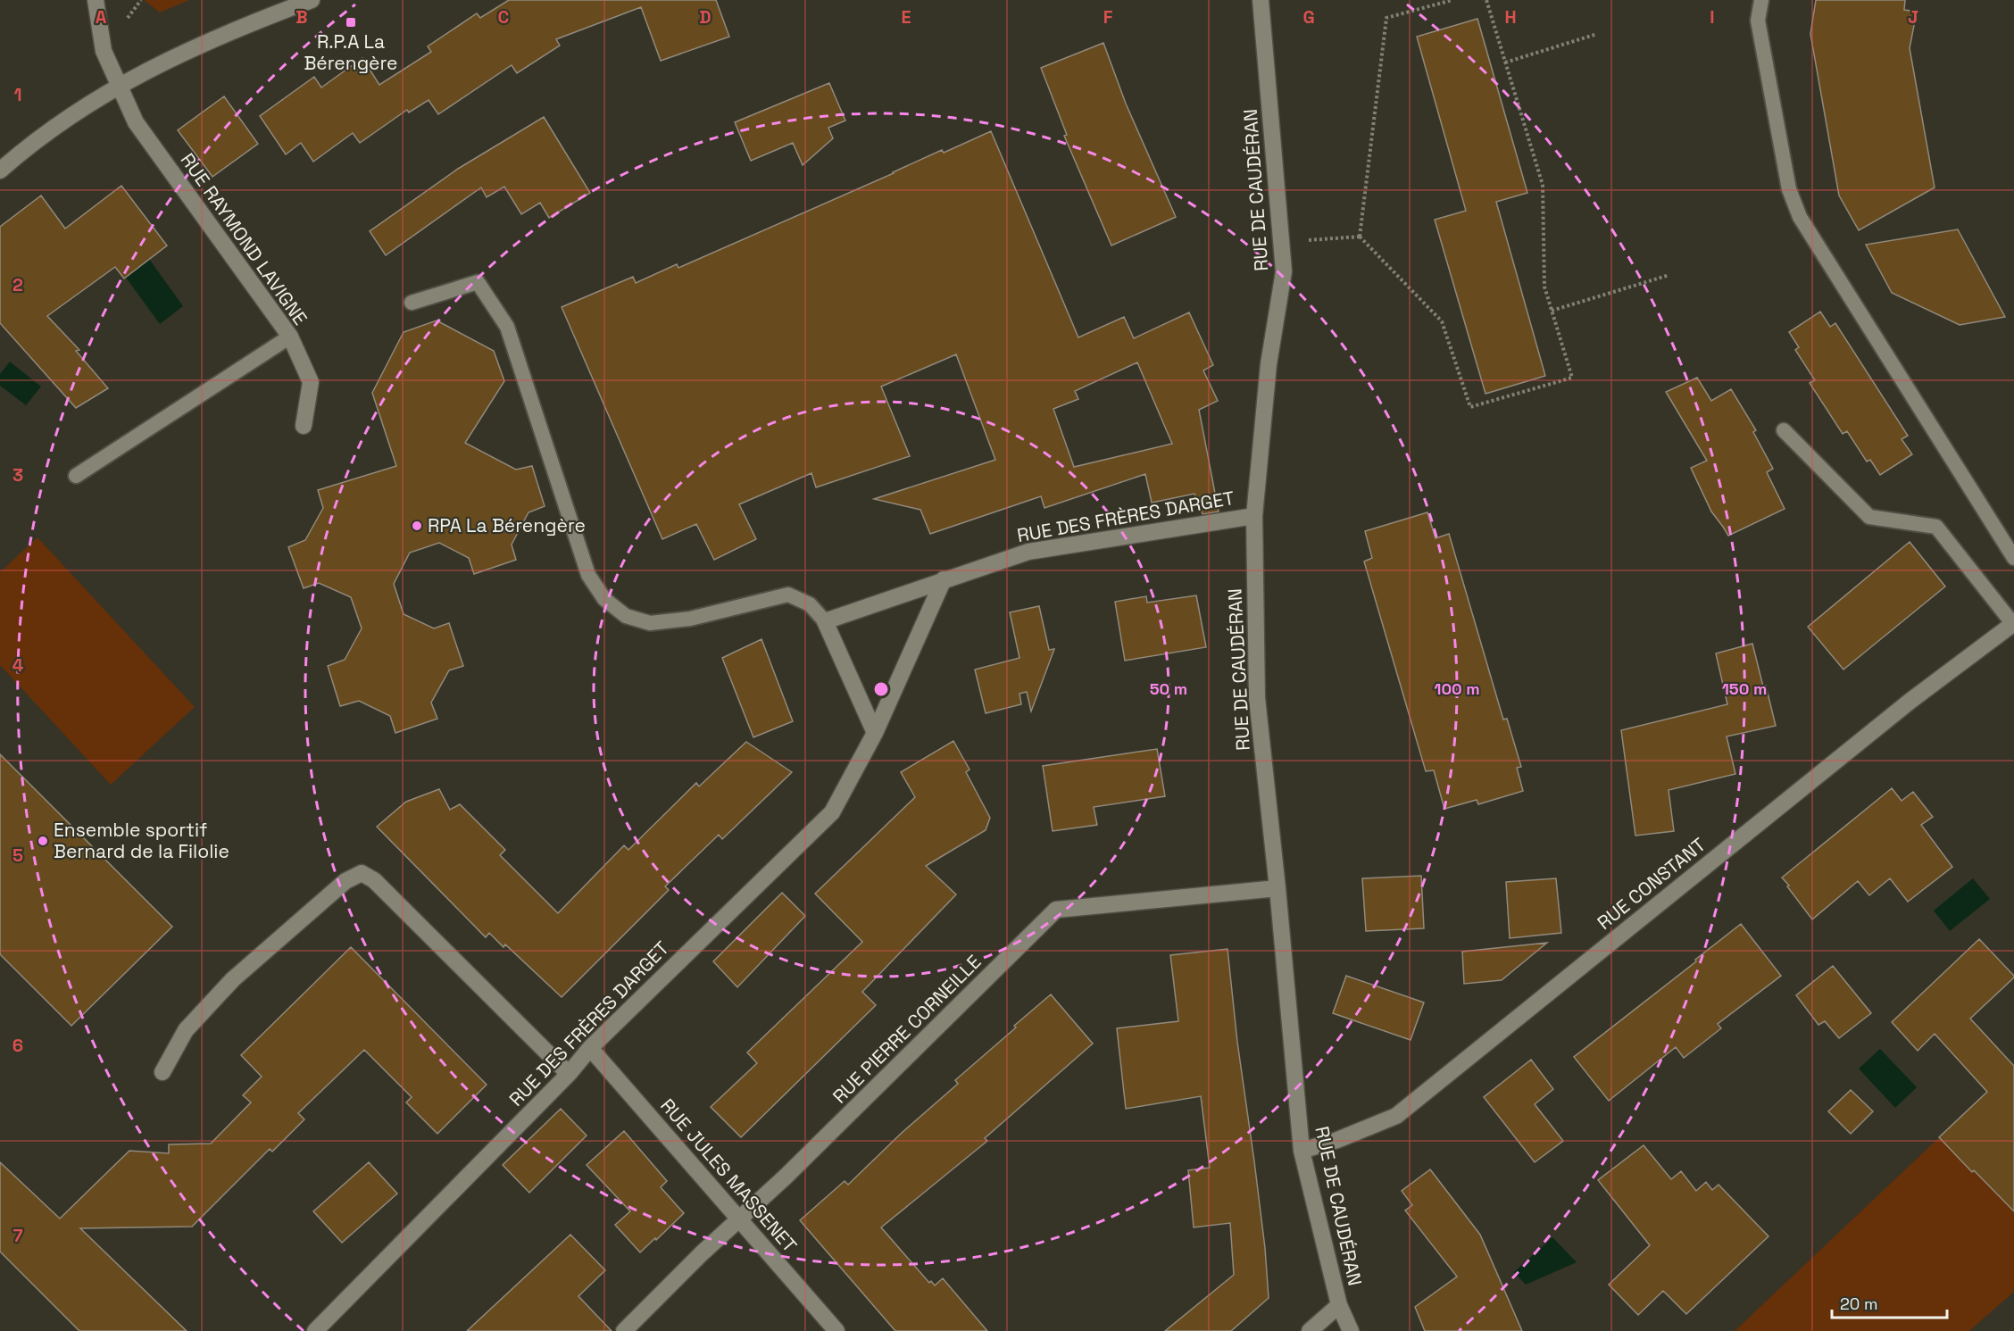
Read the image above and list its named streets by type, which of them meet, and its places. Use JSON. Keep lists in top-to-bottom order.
{
  "streets": {
    "street": [
      "RUE DE CAUDÉRAN",
      "RUE RAYMOND LAVIGNE",
      "RUE DES FRÈRES DARGET",
      "RUE CONSTANT",
      "RUE PIERRE CORNEILLE",
      "RUE JULES MASSENET"
    ]
  },
  "crossings": [
    ["RUE DE CAUDÉRAN", "RUE DES FRÈRES DARGET"],
    ["RUE DE CAUDÉRAN", "RUE CONSTANT"],
    ["RUE DE CAUDÉRAN", "RUE PIERRE CORNEILLE"],
    ["RUE DES FRÈRES DARGET", "RUE JULES MASSENET"],
    ["RUE PIERRE CORNEILLE", "RUE JULES MASSENET"]
  ],
  "places": {
    "transit": ["R.P.A La Bérengère"],
    "other": ["RPA La Bérengère", "Ensemble sportif Bernard de la Filolie"]
  },
  "scale_bar": "20 m",
  "grid": {
    "columns": [
      "A",
      "B",
      "C",
      "D",
      "E",
      "F",
      "G",
      "H",
      "I",
      "J"
    ],
    "rows": [
      "1",
      "2",
      "3",
      "4",
      "5",
      "6",
      "7"
    ]
  },
  "rings": ["50 m", "100 m", "150 m"]
}
